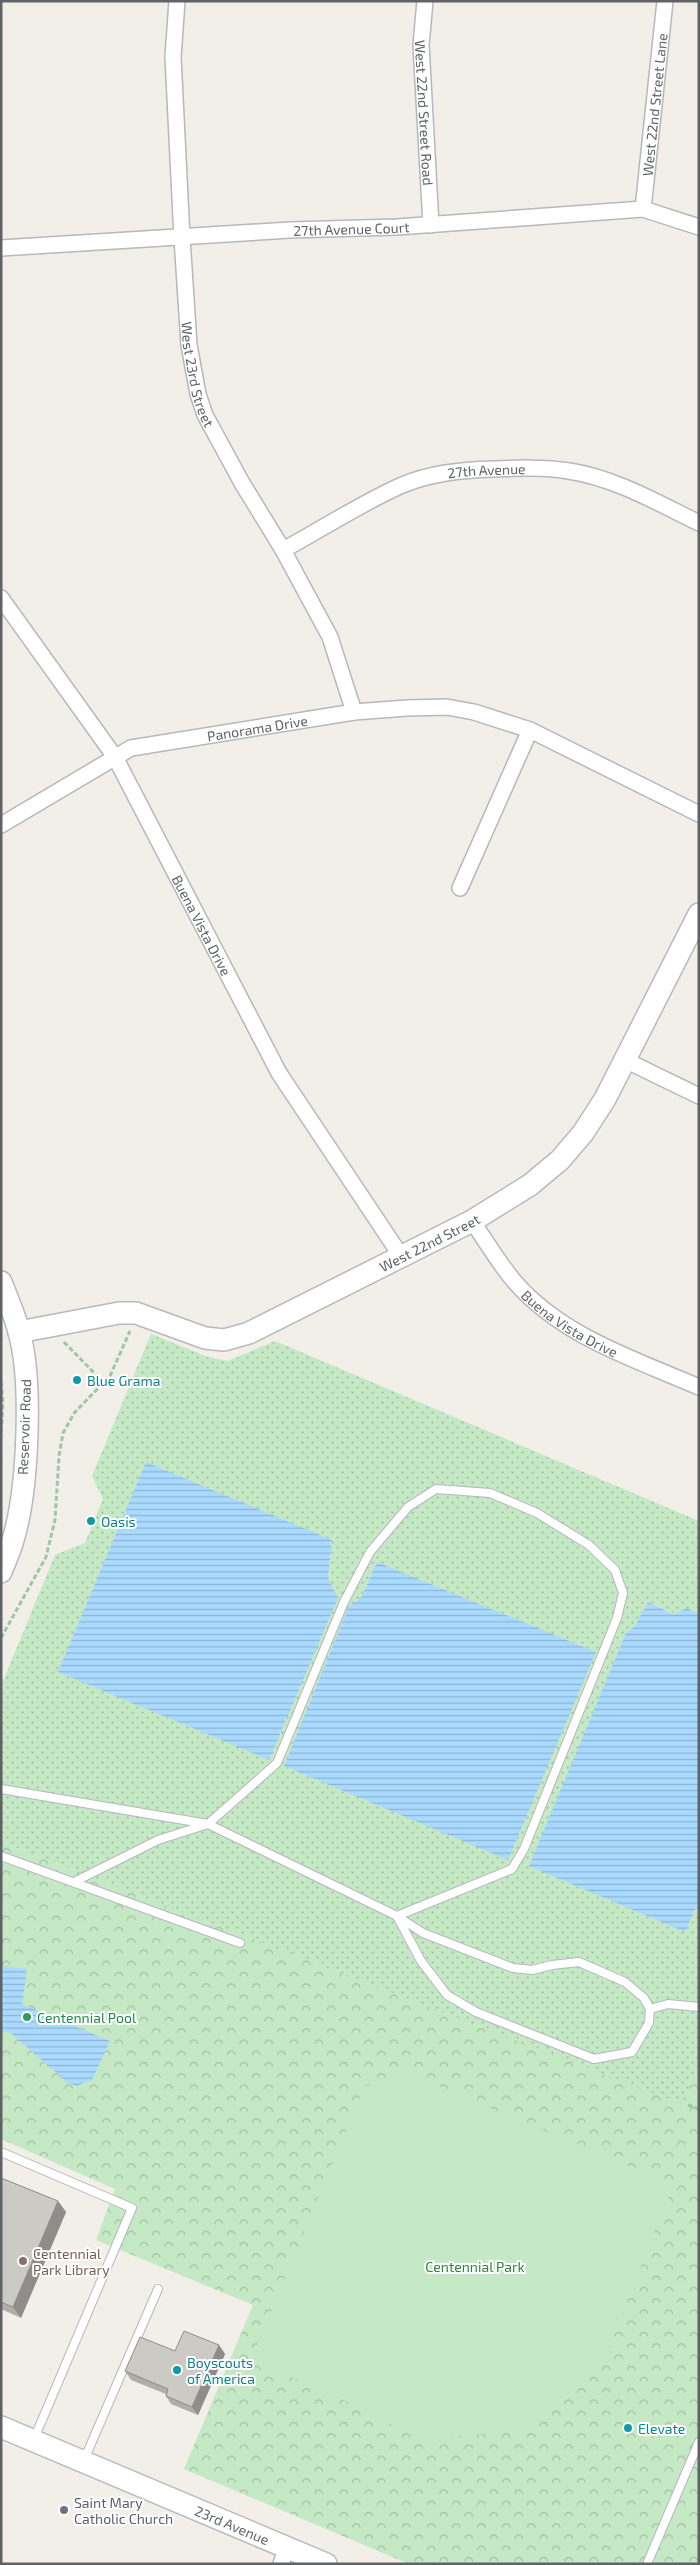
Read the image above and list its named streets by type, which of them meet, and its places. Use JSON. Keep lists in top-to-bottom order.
{
  "streets": {
    "street": [
      "West 22nd Street Lane",
      "West 22nd Street Road",
      "27th Avenue Court",
      "West 23rd Street",
      "27th Avenue",
      "Panorama Drive",
      "Buena Vista Drive",
      "West 22nd Street",
      "Reservoir Road",
      "23rd Avenue"
    ]
  },
  "crossings": [
    ["West 22nd Street Lane", "27th Avenue Court"],
    ["West 22nd Street Road", "27th Avenue Court"],
    ["27th Avenue Court", "West 23rd Street"],
    ["West 23rd Street", "27th Avenue"],
    ["West 23rd Street", "Panorama Drive"],
    ["Panorama Drive", "Buena Vista Drive"],
    ["Buena Vista Drive", "West 22nd Street"],
    ["West 22nd Street", "Reservoir Road"]
  ],
  "parks": ["Centennial Park"],
  "places": [
    "Blue Grama",
    "Oasis",
    "Centennial Pool",
    "Centennial Park Library",
    "Boyscouts of America",
    "Elevate",
    "Saint Mary Catholic Church"
  ]
}
